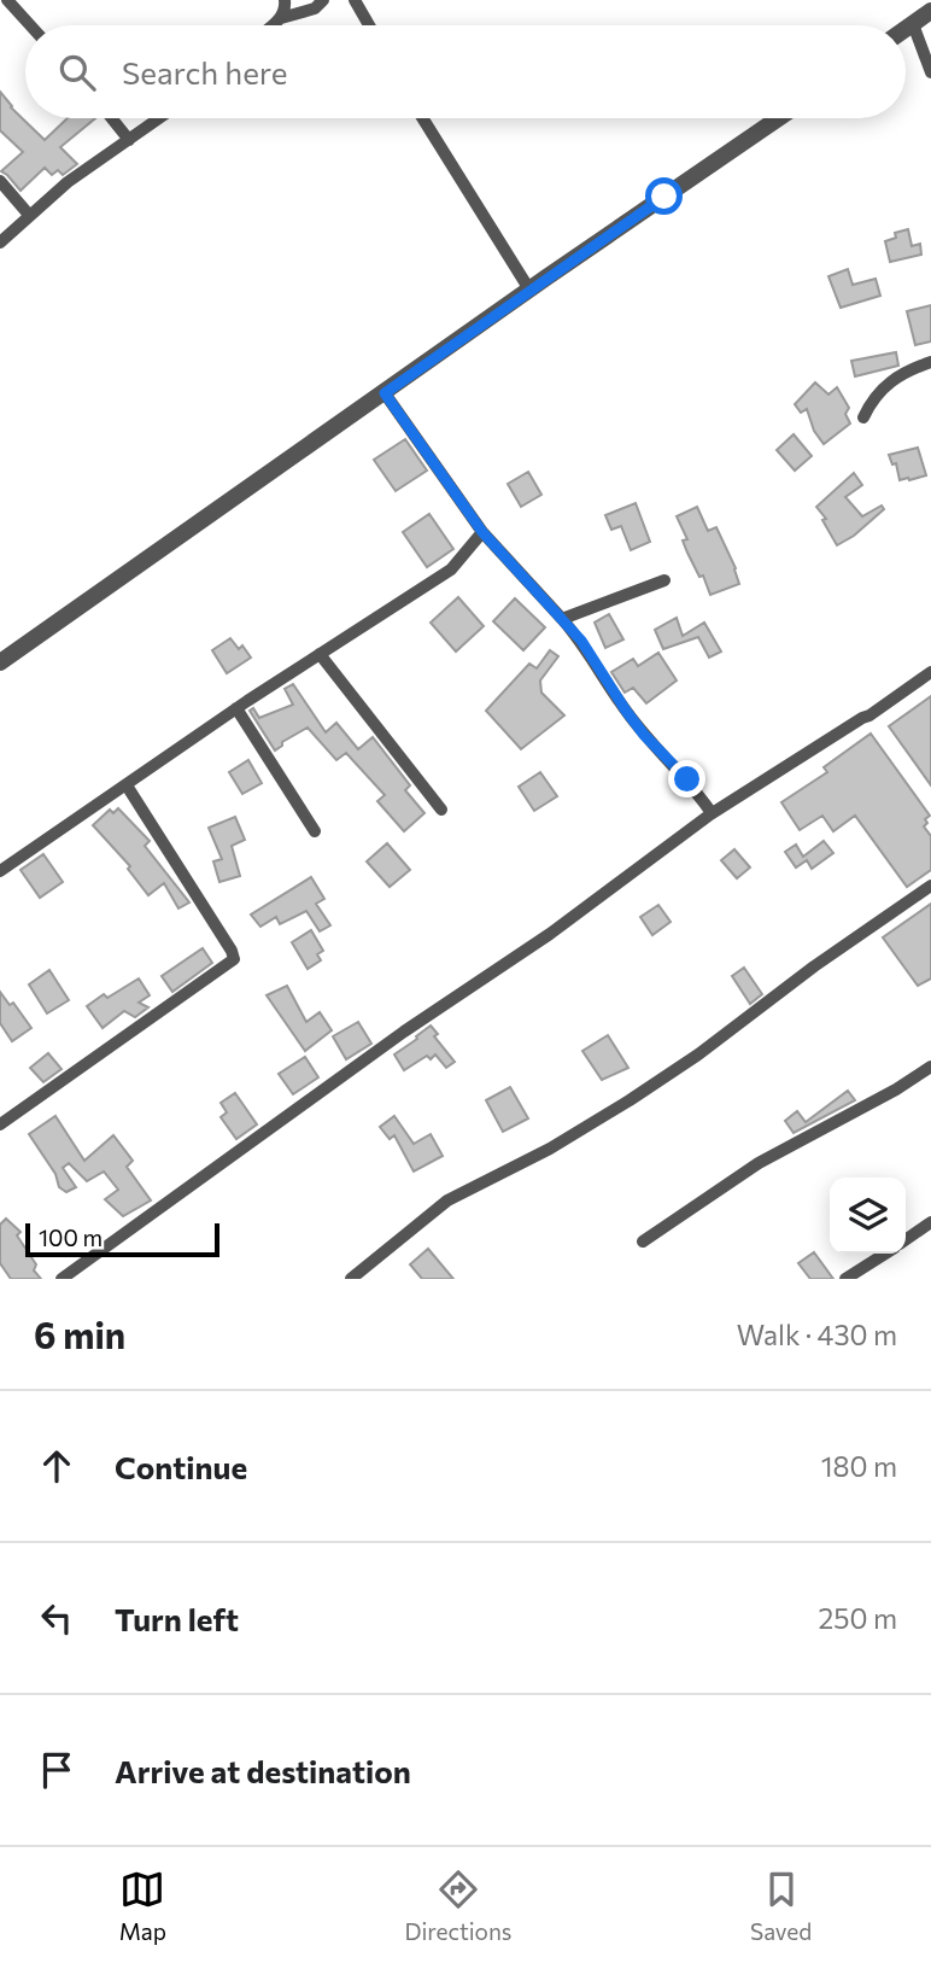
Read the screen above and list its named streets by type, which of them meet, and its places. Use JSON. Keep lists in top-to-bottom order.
{
  "scale_bar": "100 m",
  "page": {
    "search": "Search here",
    "scale": "100 m",
    "heading": ["6 min", "Walk · 430 m"],
    "list": [
      ["Continue", "180 m"],
      ["Turn left", "250 m"],
      "Arrive at destination"
    ],
    "nav": ["Map", "Directions", "Saved"]
  }
}
